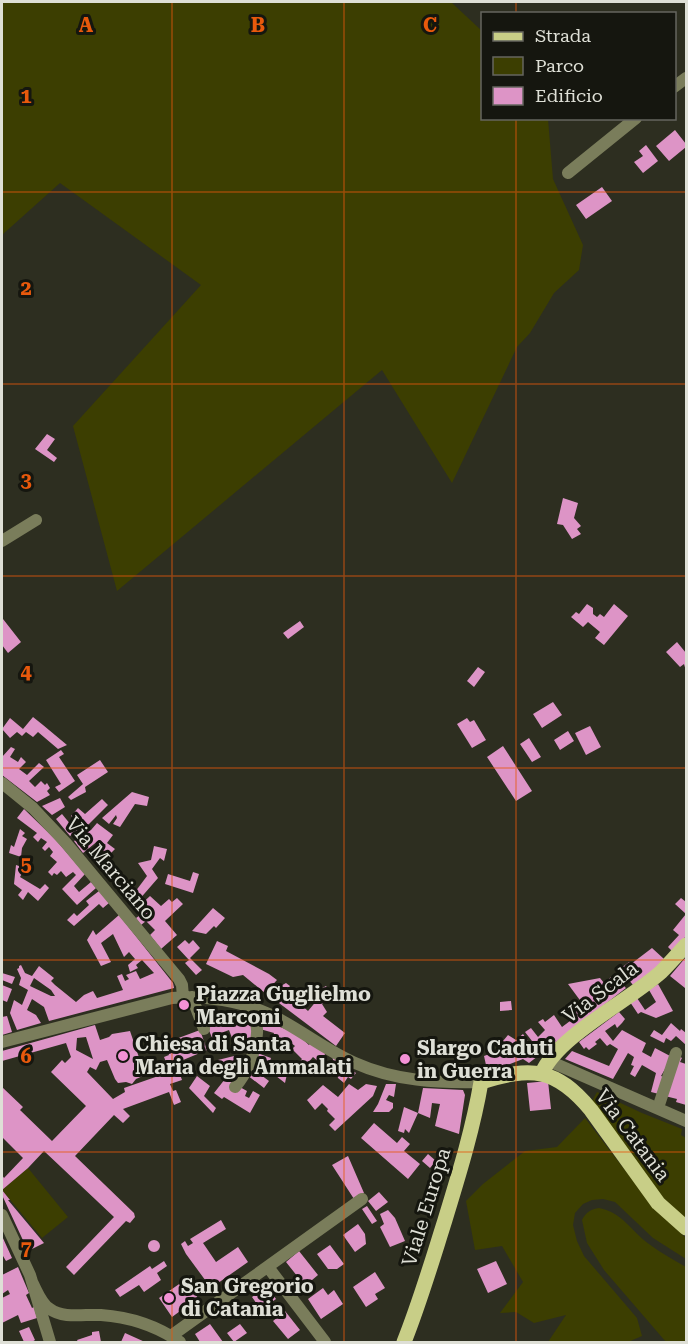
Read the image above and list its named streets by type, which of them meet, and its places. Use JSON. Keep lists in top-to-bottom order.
{
  "streets": {
    "main road": ["Via Scala", "Via Catania", "Viale Europa"],
    "street": ["Via Marciano"]
  },
  "crossings": [
    ["Via Scala", "Via Catania"]
  ],
  "places": [
    "Piazza Guglielmo Marconi",
    "Chiesa di Santa Maria degli Ammalati",
    "Slargo Caduti in Guerra",
    "San Gregorio di Catania"
  ],
  "legend": ["Strada", "Parco", "Edificio"],
  "grid": {
    "columns": ["A", "B", "C"],
    "rows": [
      "1",
      "2",
      "3",
      "4",
      "5",
      "6",
      "7"
    ]
  }
}
